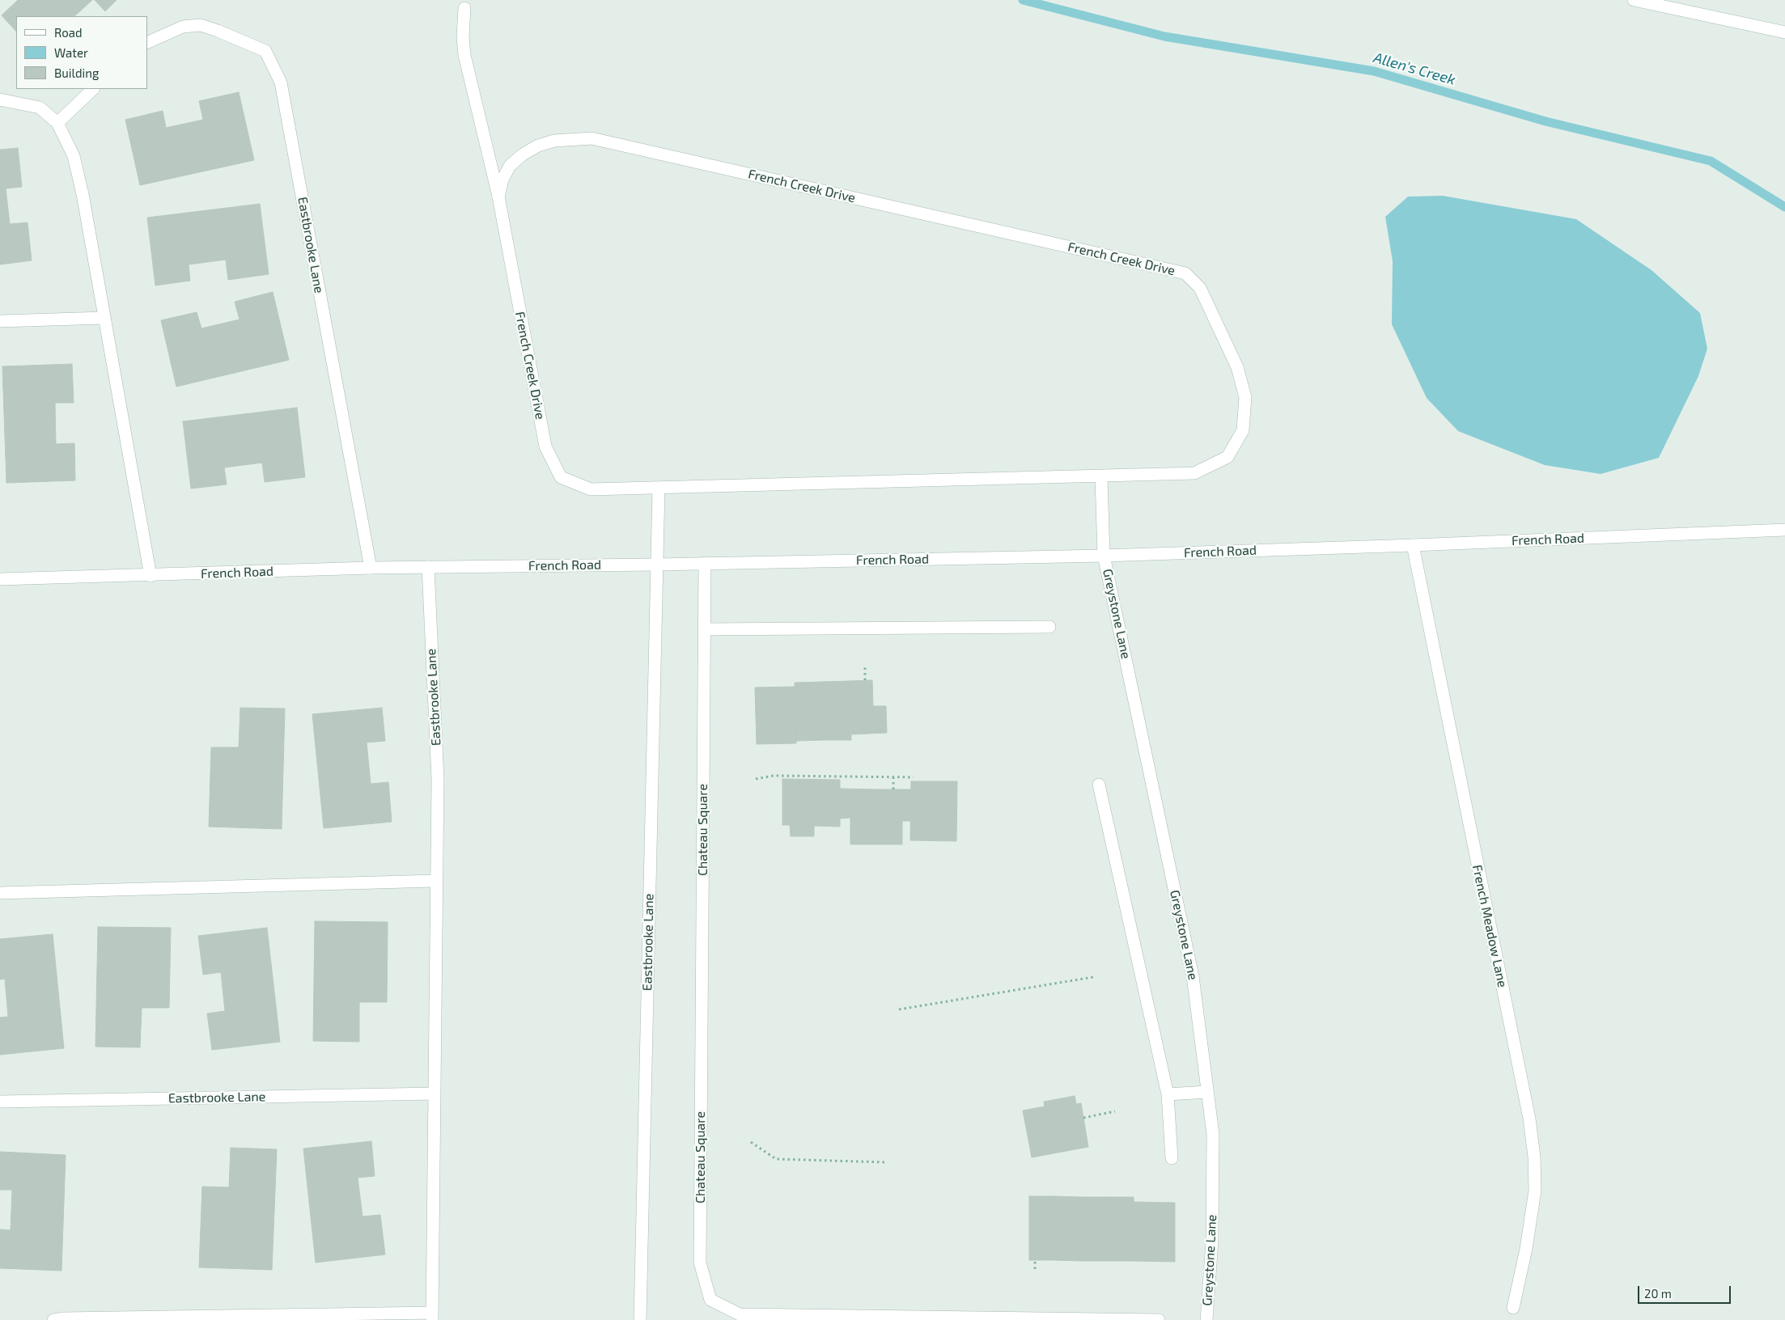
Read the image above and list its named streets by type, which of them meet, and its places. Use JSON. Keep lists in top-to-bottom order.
{
  "streets": {
    "street": [
      "French Creek Drive",
      "Eastbrooke Lane",
      "French Road",
      "Greystone Lane",
      "Chateau Square",
      "French Meadow Lane"
    ]
  },
  "crossings": [
    ["Eastbrooke Lane", "French Road"],
    ["French Road", "Greystone Lane"],
    ["French Road", "Chateau Square"],
    ["French Road", "French Meadow Lane"]
  ],
  "water": ["Allen's Creek"],
  "legend": ["Road", "Water", "Building"],
  "scale_bar": "20 m"
}
